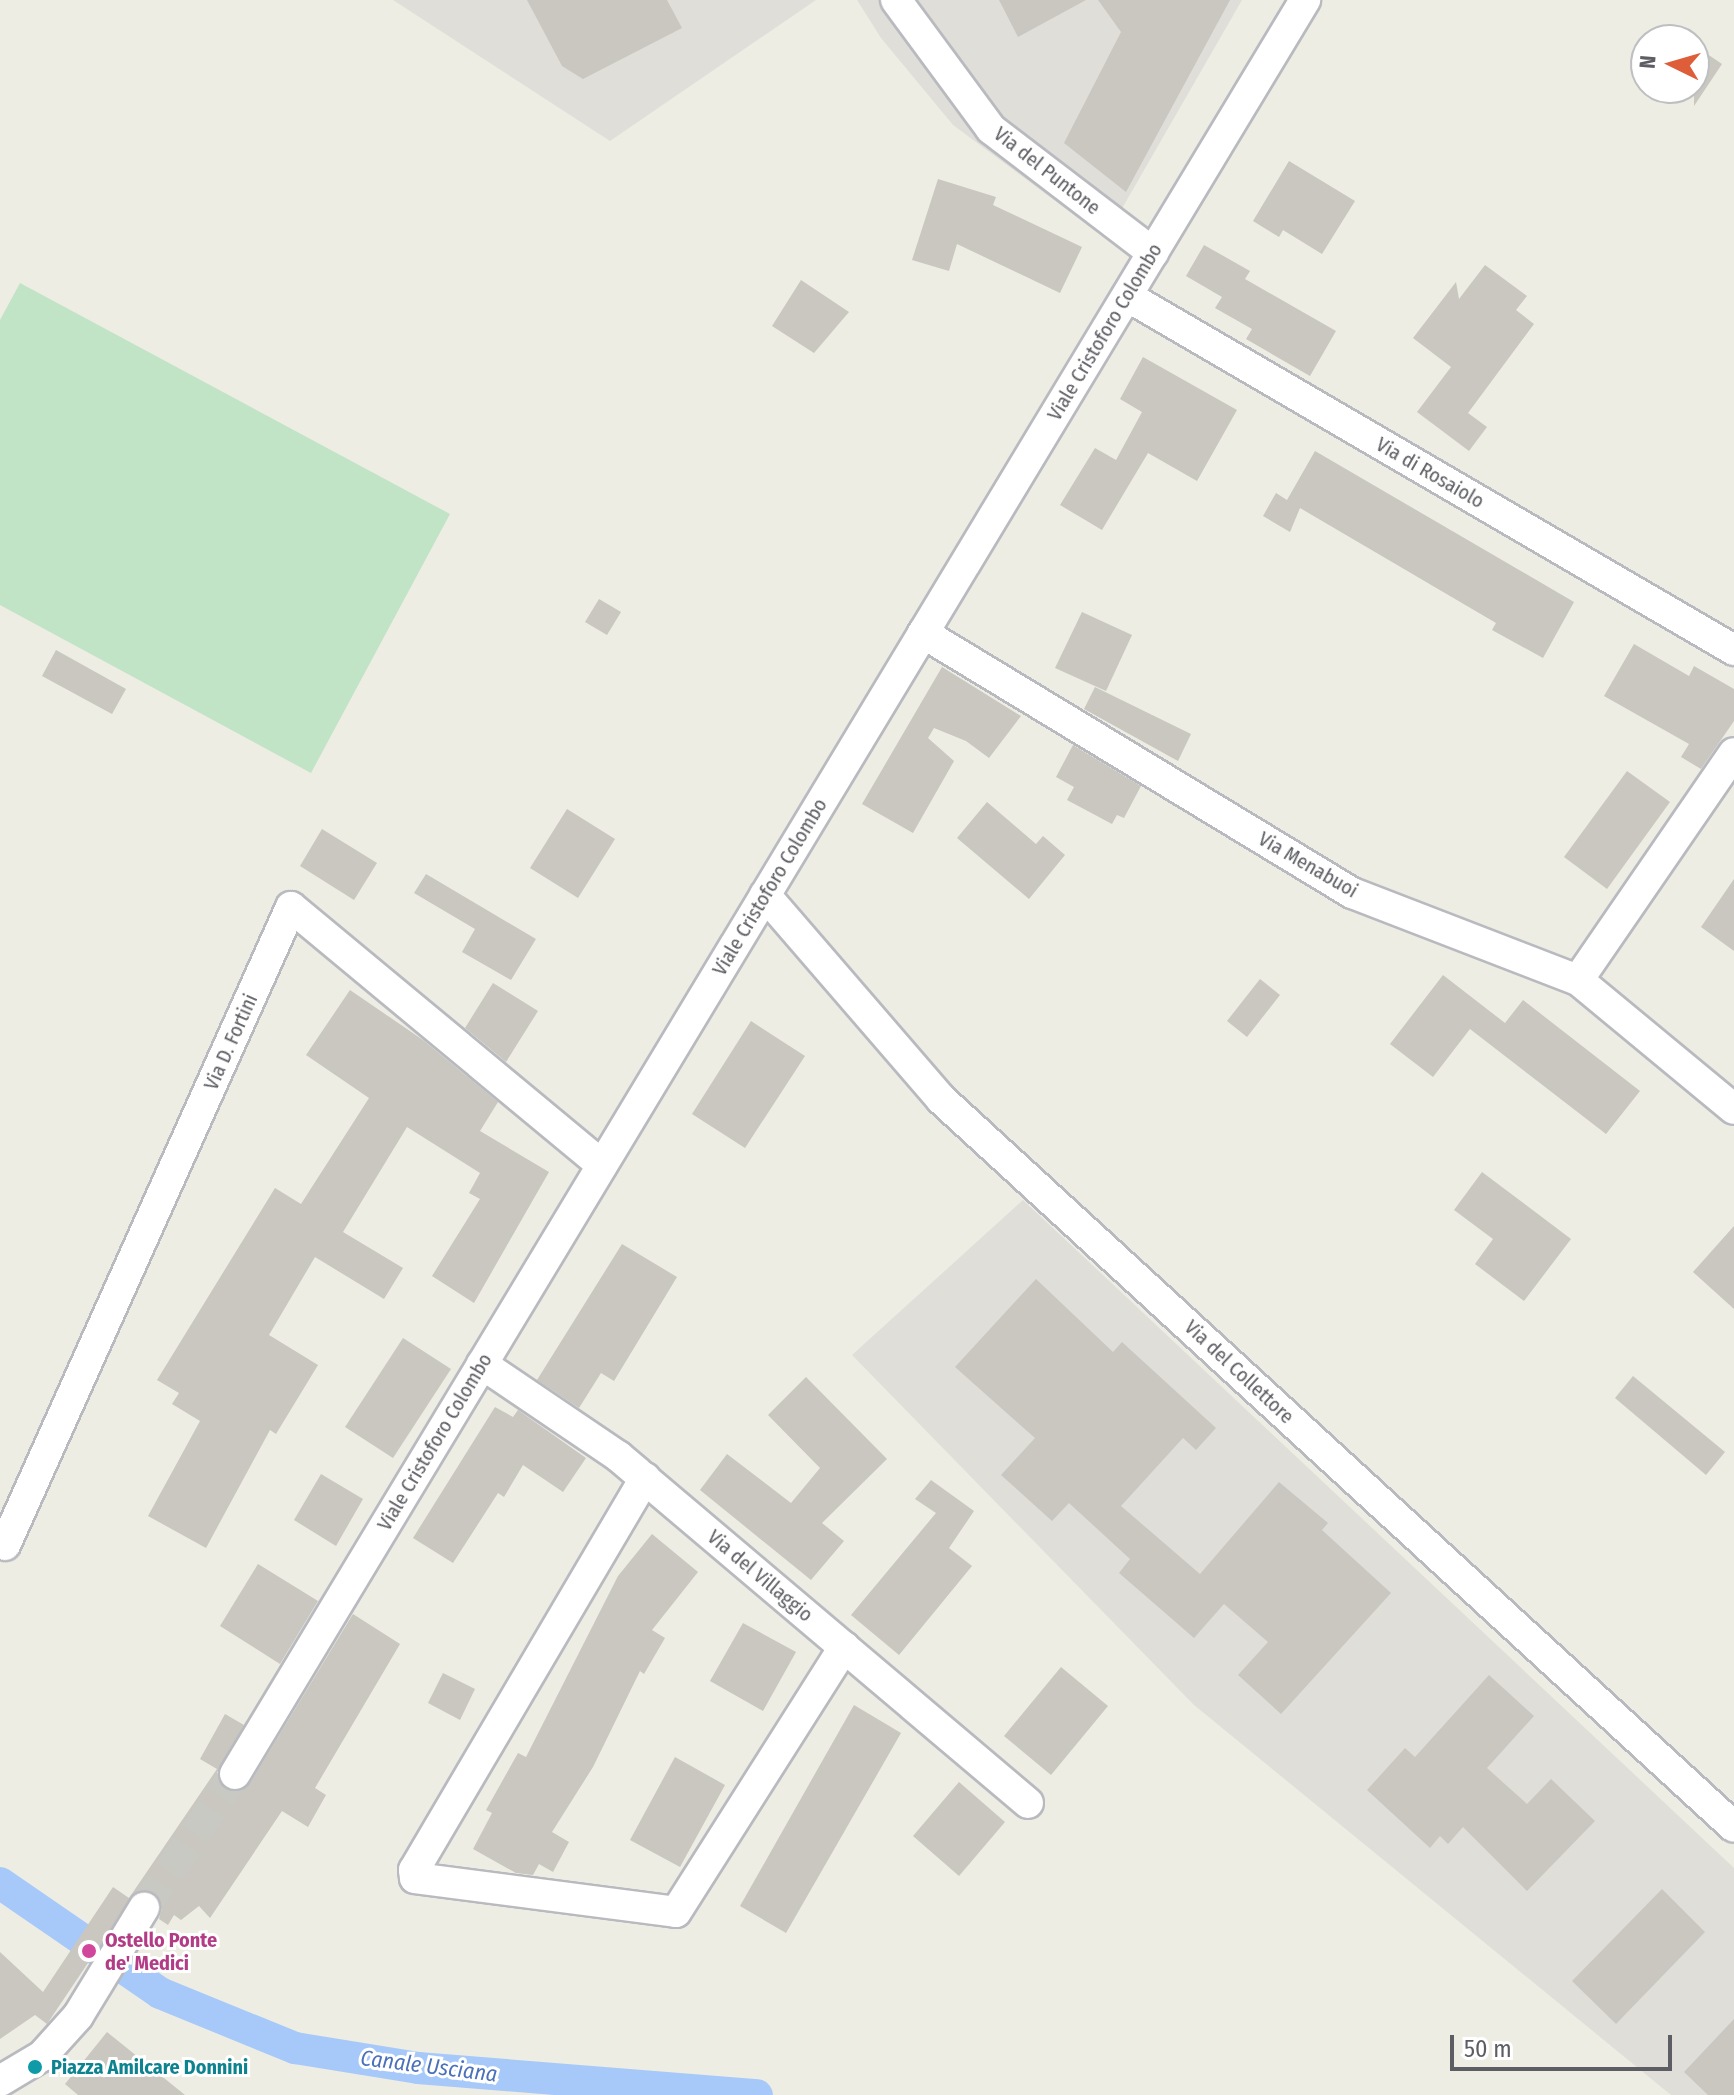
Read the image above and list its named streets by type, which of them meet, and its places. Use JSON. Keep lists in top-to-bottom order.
{
  "streets": {
    "street": [
      "Via del Puntone",
      "Viale Cristoforo Colombo",
      "Via di Rosaiolo",
      "Via Menabuoi",
      "Via D. Fortini",
      "Via del Collettore",
      "Via del Villaggio"
    ]
  },
  "crossings": [
    ["Via del Puntone", "Viale Cristoforo Colombo"],
    ["Viale Cristoforo Colombo", "Via di Rosaiolo"],
    ["Viale Cristoforo Colombo", "Via Menabuoi"],
    ["Viale Cristoforo Colombo", "Via D. Fortini"],
    ["Viale Cristoforo Colombo", "Via del Collettore"],
    ["Viale Cristoforo Colombo", "Via del Villaggio"]
  ],
  "water": ["Canale Usciana"],
  "places": ["Ostello Ponte de' Medici", "Piazza Amilcare Donnini"],
  "scale_bar": "50 m",
  "north": "left"
}
